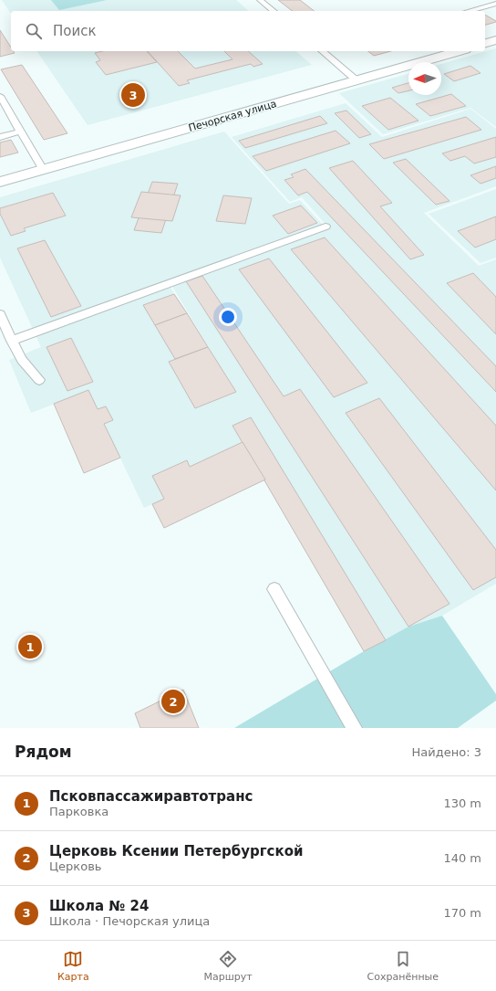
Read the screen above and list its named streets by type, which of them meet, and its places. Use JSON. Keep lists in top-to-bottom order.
{
  "streets": {
    "street": ["Печорская улица"]
  },
  "north": "left",
  "page": {
    "search": "Поиск",
    "pins": ["3", "1", "2"],
    "heading": ["Рядом", "Найдено: 3"],
    "list": [
      {
        "mark": "1",
        "name": "Псковпассажиравтотранс",
        "note": "Парковка",
        "value": "130 m"
      },
      {
        "mark": "2",
        "name": "Церковь Ксении Петербургской",
        "note": "Церковь",
        "value": "140 m"
      },
      {
        "mark": "3",
        "name": "Школа № 24",
        "note": "Школа · Печорская улица",
        "value": "170 m"
      }
    ],
    "nav": ["Карта", "Маршрут", "Сохранённые"]
  }
}
